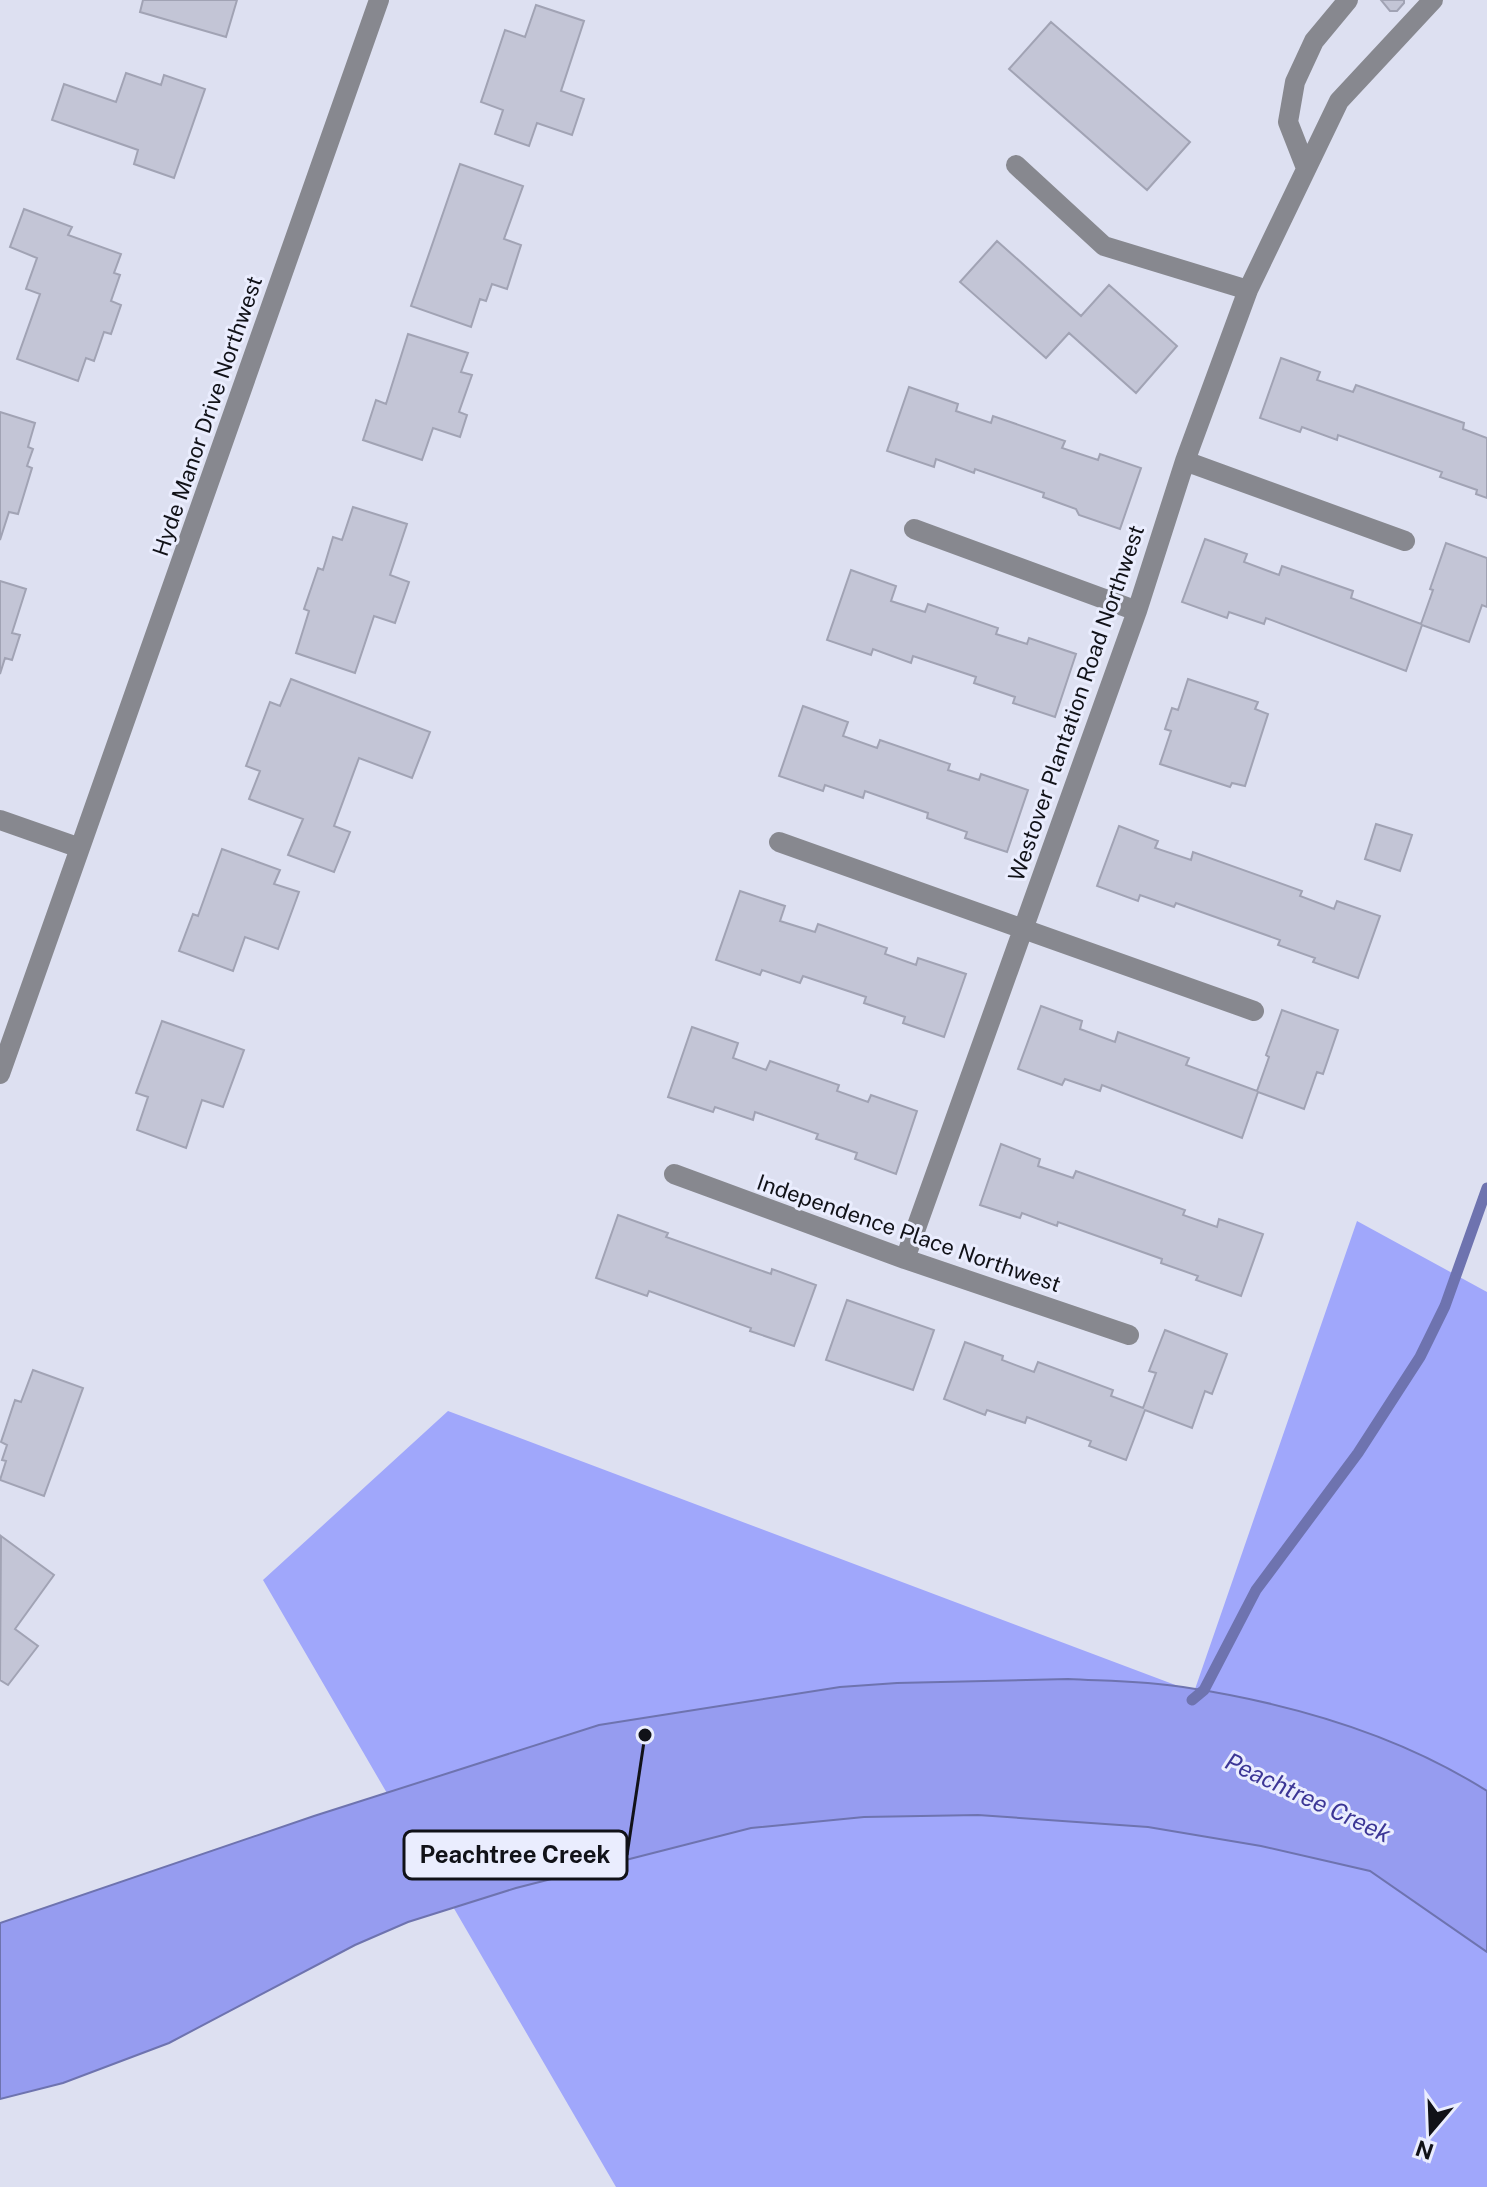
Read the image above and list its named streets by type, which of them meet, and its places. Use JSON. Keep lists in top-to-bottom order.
{
  "streets": {
    "street": ["Hyde Manor Drive Northwest", "Westover Plantation Road Northwest", "Independence Place Northwest"]
  },
  "crossings": [
    ["Westover Plantation Road Northwest", "Independence Place Northwest"]
  ],
  "water": ["Peachtree Creek"],
  "places": ["Peachtree Creek"],
  "north": "bottom"
}
